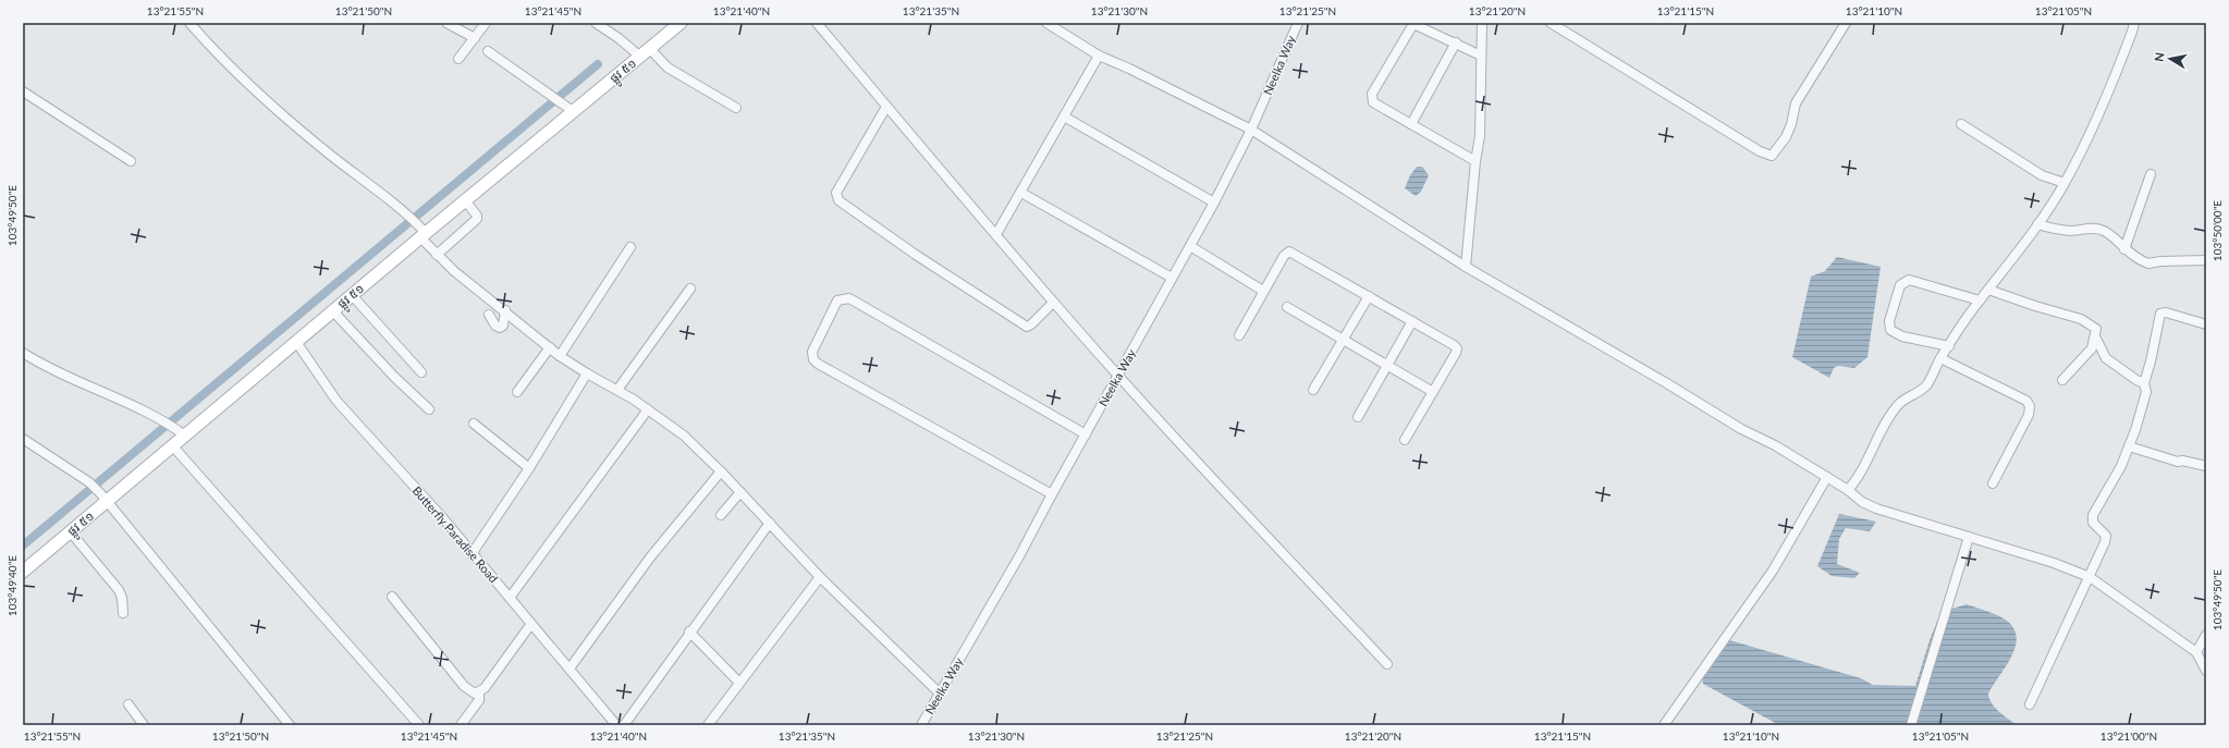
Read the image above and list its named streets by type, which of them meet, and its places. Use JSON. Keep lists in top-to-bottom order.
{
  "streets": {
    "main road": ["ផ្លូវ ៥១"],
    "street": ["Neelka Way", "Butterfly Paradise Road"]
  },
  "crossings": [
    ["ផ្លូវ ៥១", "Butterfly Paradise Road"]
  ],
  "north": "left",
  "coordinates": [
    "13°21'55\"N",
    "13°21'50\"N",
    "13°21'45\"N",
    "13°21'40\"N",
    "13°21'35\"N",
    "13°21'30\"N",
    "13°21'25\"N",
    "13°21'20\"N",
    "13°21'15\"N",
    "13°21'10\"N",
    "13°21'05\"N",
    "103°49'50\"E",
    "103°50'00\"E",
    "103°49'40\"E",
    "13°21'00\"N"
  ]
}
